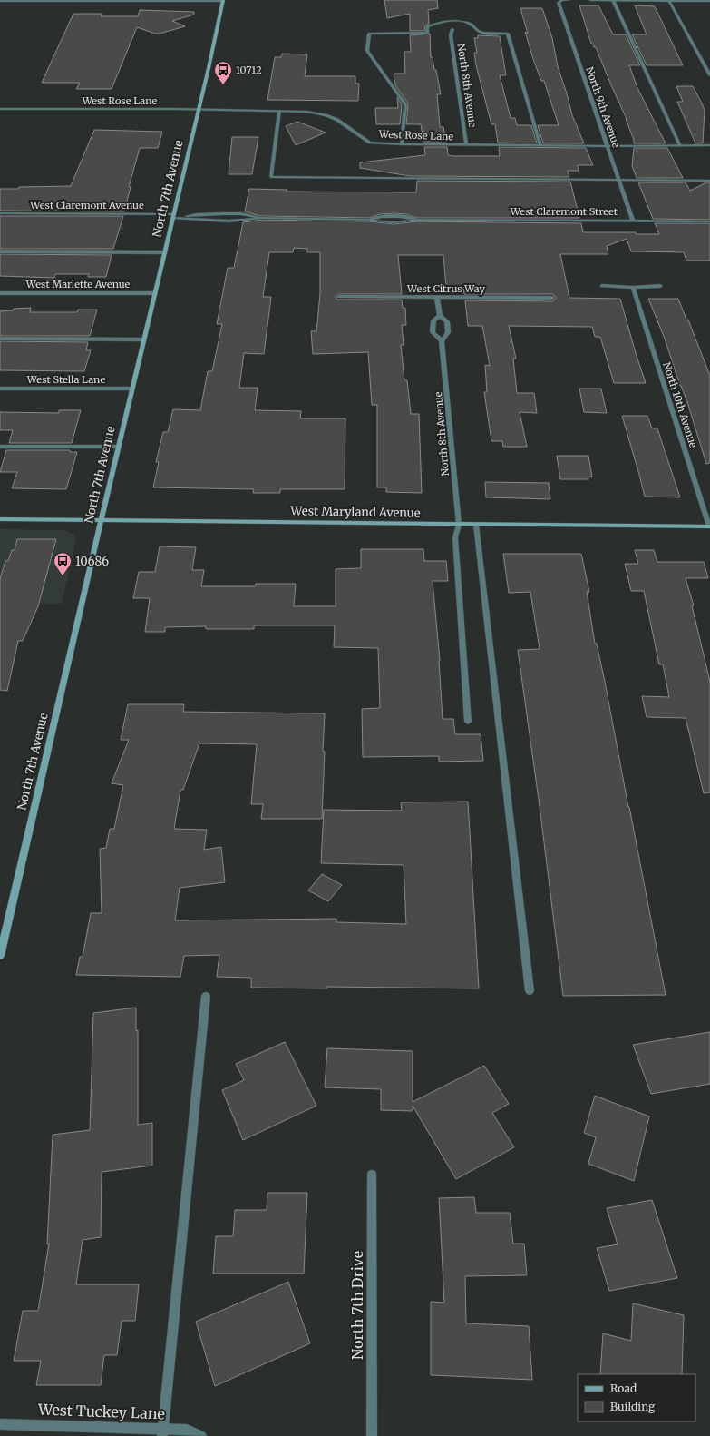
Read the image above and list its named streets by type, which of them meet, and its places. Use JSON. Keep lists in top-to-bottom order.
{
  "streets": {
    "main road": ["North 7th Avenue", "West Maryland Avenue"],
    "street": [
      "North 8th Avenue",
      "West Rose Lane",
      "North 9th Avenue",
      "West Claremont Avenue",
      "West Claremont Street",
      "West Marlette Avenue",
      "West Citrus Way",
      "West Stella Lane",
      "North 10th Avenue",
      "North 7th Drive",
      "West Tuckey Lane"
    ]
  },
  "crossings": [
    ["North 8th Avenue", "West Rose Lane"],
    ["North 8th Avenue", "West Citrus Way"],
    ["North 8th Avenue", "West Maryland Avenue"],
    ["West Rose Lane", "North 9th Avenue"],
    ["West Rose Lane", "North 7th Avenue"],
    ["North 9th Avenue", "West Claremont Street"],
    ["North 7th Avenue", "West Claremont Avenue"],
    ["North 7th Avenue", "West Claremont Street"],
    ["North 7th Avenue", "West Marlette Avenue"],
    ["North 7th Avenue", "West Stella Lane"],
    ["North 7th Avenue", "West Maryland Avenue"],
    ["West Claremont Avenue", "West Claremont Street"],
    ["North 10th Avenue", "West Maryland Avenue"]
  ],
  "places": {
    "bus stop": ["10712", "10686"]
  },
  "legend": ["Road", "Building"]
}
